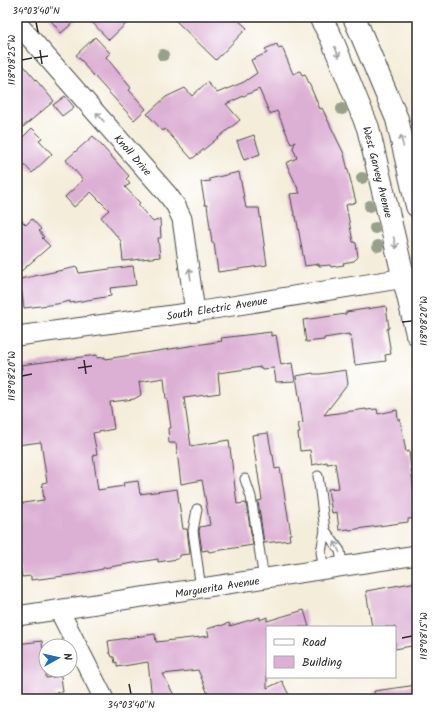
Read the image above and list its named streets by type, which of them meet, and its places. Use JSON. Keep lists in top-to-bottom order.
{
  "streets": {
    "main road": ["West Garvey Avenue"],
    "street": ["Knoll Drive", "South Electric Avenue", "Marguerita Avenue"]
  },
  "crossings": [
    ["Knoll Drive", "South Electric Avenue"],
    ["West Garvey Avenue", "South Electric Avenue"]
  ],
  "one_way": ["Knoll Drive"],
  "legend": ["Road", "Building"],
  "north": "right",
  "coordinates": [
    "34°03'40\"N",
    "118°08'25\"W",
    "118°08'20\"W",
    "118°08'15\"W"
  ]
}
